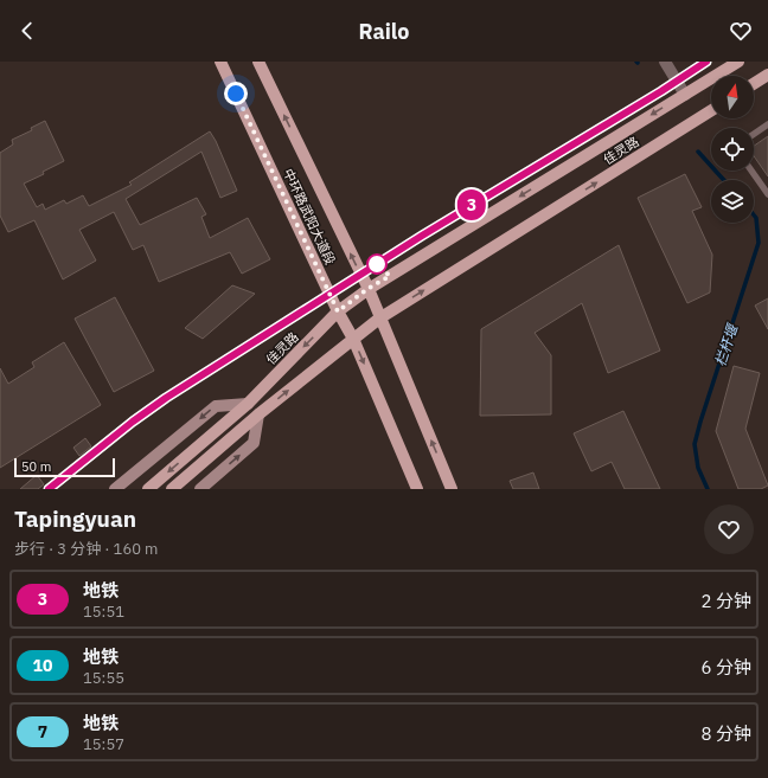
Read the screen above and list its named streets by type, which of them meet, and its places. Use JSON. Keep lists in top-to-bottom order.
{
  "streets": {
    "main road": ["佳灵路", "中环路武阳大道段"]
  },
  "crossings": [
    ["佳灵路", "中环路武阳大道段"]
  ],
  "water": ["栏杆堰"],
  "lines": ["metro line 3"],
  "scale_bar": "50 m",
  "north": "top",
  "page": {
    "header": "Railo",
    "on_map": "3",
    "scale": "50 m",
    "heading": ["Tapingyuan", "步行 · 3 分钟 · 160 m"],
    "list": [
      {
        "mark": "3",
        "name": "地铁",
        "note": "15:51",
        "value": "2 分钟"
      },
      {
        "mark": "10",
        "name": "地铁",
        "note": "15:55",
        "value": "6 分钟"
      },
      {
        "mark": "7",
        "name": "地铁",
        "note": "15:57",
        "value": "8 分钟"
      }
    ]
  }
}
